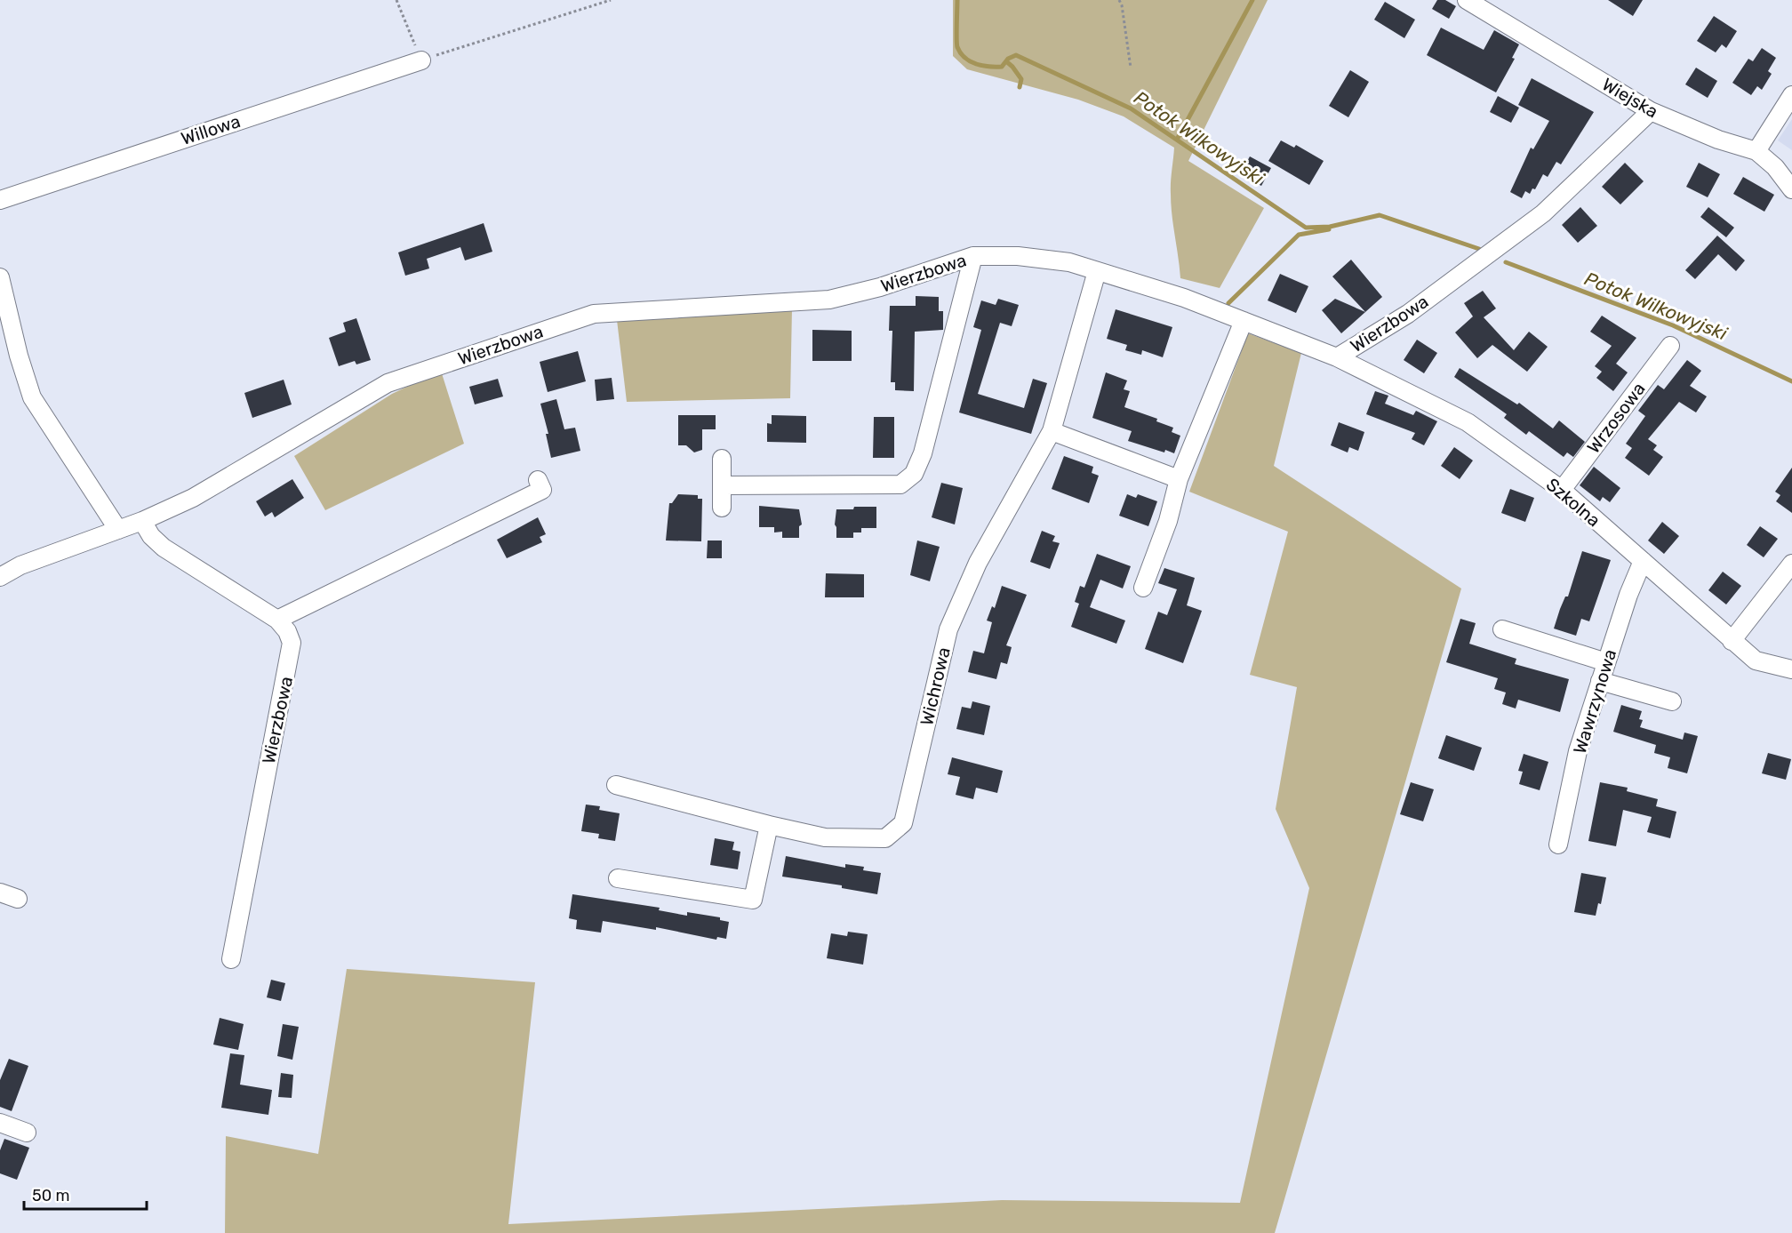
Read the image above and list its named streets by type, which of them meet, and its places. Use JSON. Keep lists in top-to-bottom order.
{
  "streets": {
    "street": [
      "Wiejska",
      "Willowa",
      "Wierzbowa",
      "Wrzosowa",
      "Szkolna",
      "Wichrowa",
      "Wawrzynowa"
    ]
  },
  "crossings": [
    ["Wiejska", "Wierzbowa"],
    ["Wierzbowa", "Szkolna"],
    ["Wierzbowa", "Wichrowa"],
    ["Wrzosowa", "Szkolna"],
    ["Szkolna", "Wawrzynowa"]
  ],
  "water": ["Potok Wilkowyjski"],
  "scale_bar": "50 m"
}
